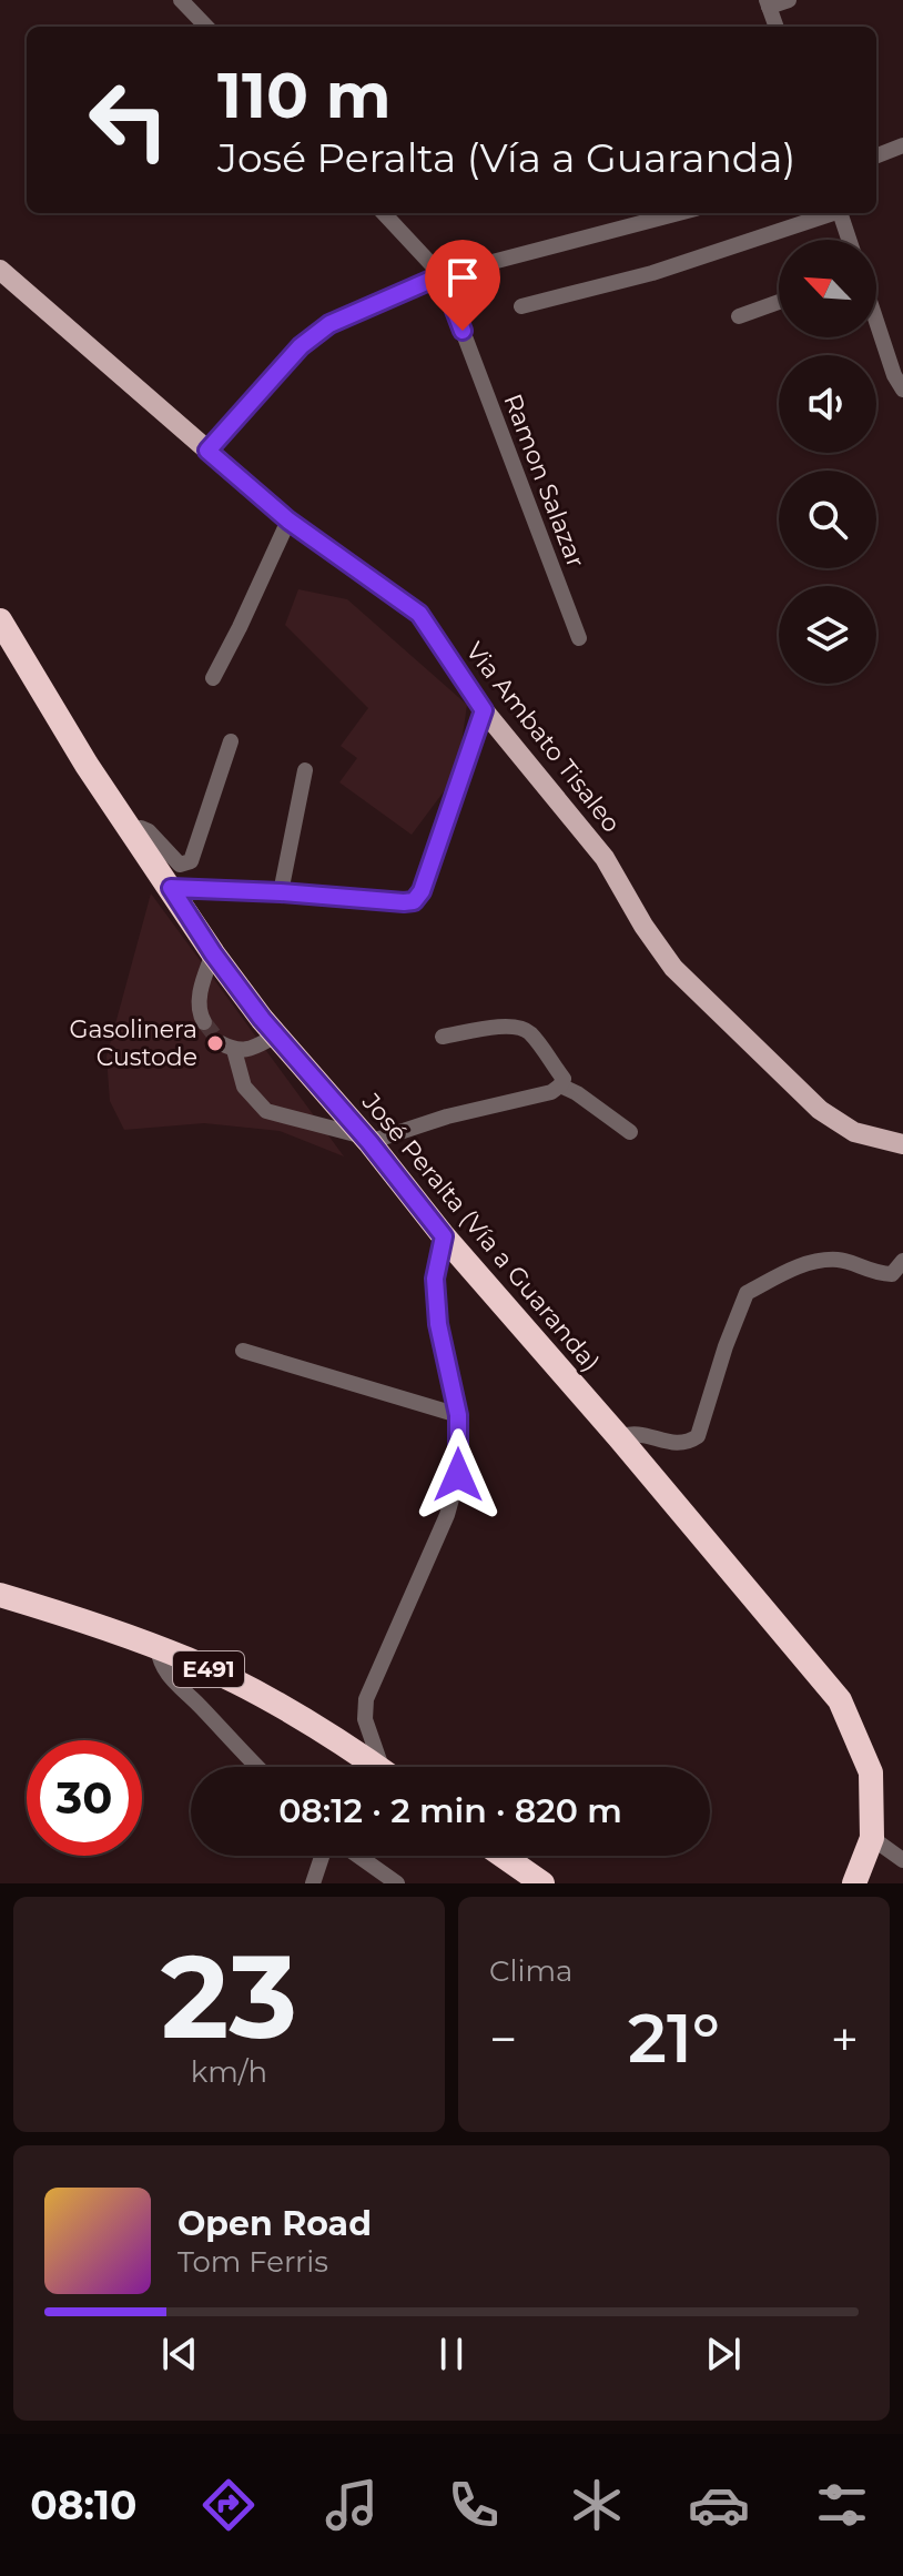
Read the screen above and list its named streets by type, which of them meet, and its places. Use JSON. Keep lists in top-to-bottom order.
{
  "streets": {
    "highway": ["José Peralta (Vía a Guaranda)", "E491"],
    "main road": ["Via Ambato Tisaleo"],
    "street": ["Ramon Salazar"]
  },
  "places": ["Gasolinera Custode"],
  "north": "top left",
  "page": {
    "turn": ["110 m", "José Peralta (Vía a Guaranda)"],
    "limit": "30",
    "trip": "08:12 · 2 min · 820 m",
    "tile": [
      ["23", "km/h"],
      "Clima"
    ],
    "heat": ["−", "21°", "+"],
    "song": ["Open Road", "Tom Ferris"],
    "tabs": "08:10"
  }
}
